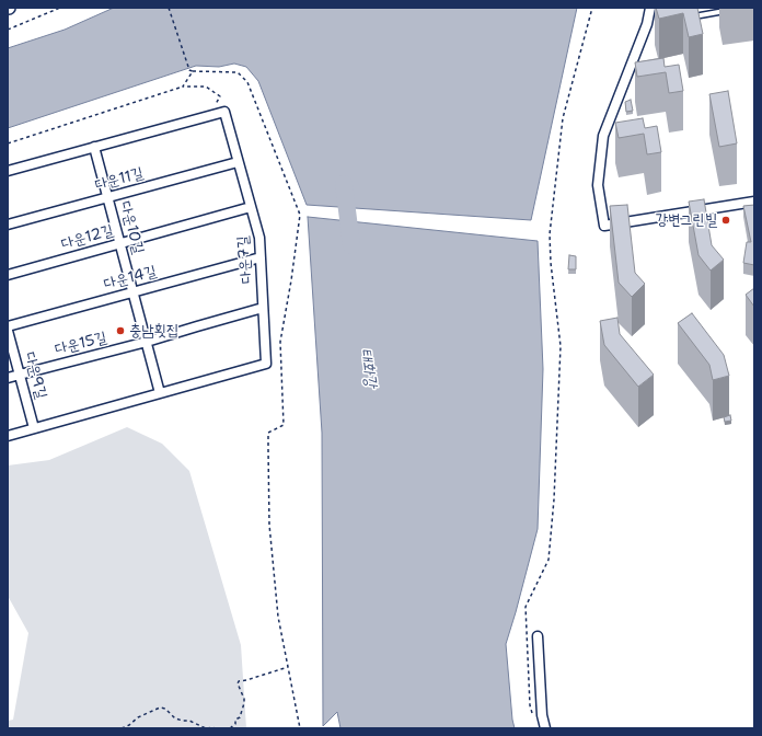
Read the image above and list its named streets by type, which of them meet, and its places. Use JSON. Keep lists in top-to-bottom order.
{
  "streets": {
    "street": [
      "다운11길",
      "다운10길",
      "다운12길",
      "다운7길",
      "다운14길",
      "다운15길",
      "다운9길"
    ]
  },
  "crossings": [
    ["다운11길", "다운10길"],
    ["다운11길", "다운7길"],
    ["다운10길", "다운12길"],
    ["다운10길", "다운7길"],
    ["다운10길", "다운14길"],
    ["다운10길", "다운15길"],
    ["다운12길", "다운7길"],
    ["다운7길", "다운14길"],
    ["다운7길", "다운15길"],
    ["다운7길", "다운9길"],
    ["다운15길", "다운9길"]
  ],
  "water": ["태화강"],
  "places": ["강변그린빌", "충남횟집"]
}
